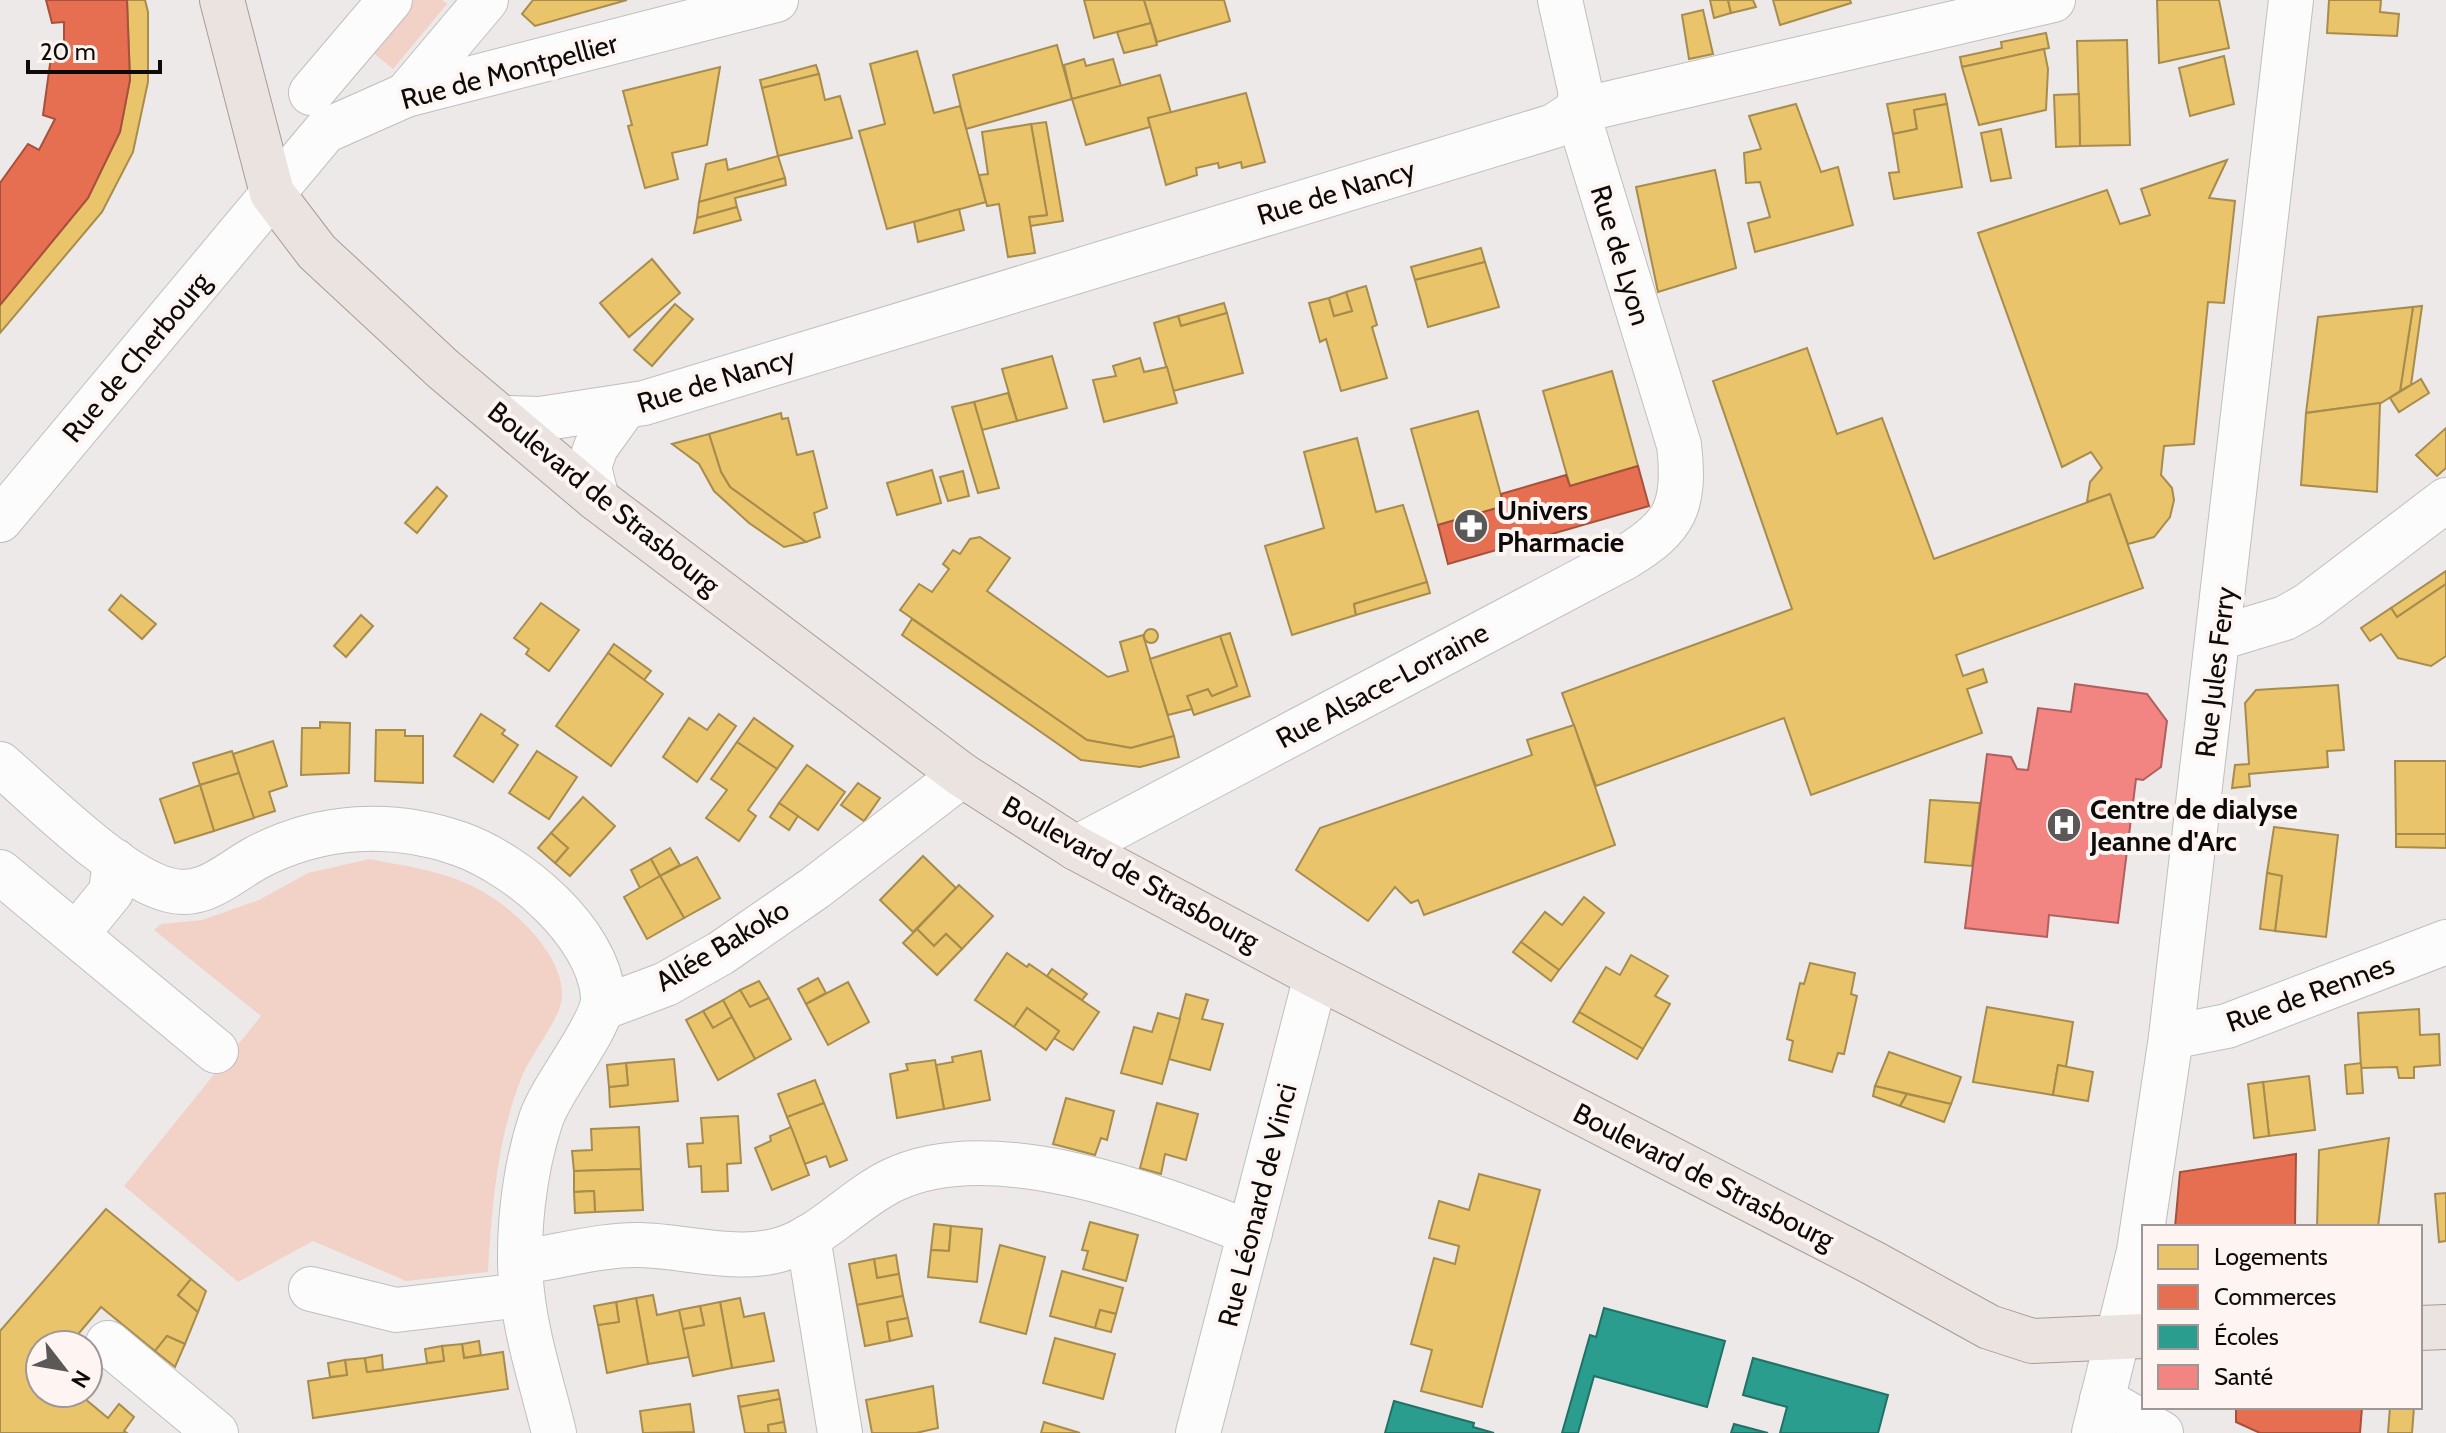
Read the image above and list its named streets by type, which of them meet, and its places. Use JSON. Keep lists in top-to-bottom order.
{
  "streets": {
    "main road": ["Boulevard de Strasbourg"],
    "street": [
      "Rue de Montpellier",
      "Rue de Nancy",
      "Rue de Lyon",
      "Rue de Cherbourg",
      "Rue Jules Ferry",
      "Rue Alsace-Lorraine",
      "Allée Bakoko",
      "Rue de Rennes",
      "Rue Léonard de Vinci"
    ]
  },
  "crossings": [
    ["Rue de Montpellier", "Rue de Cherbourg"],
    ["Rue de Montpellier", "Boulevard de Strasbourg"],
    ["Rue de Nancy", "Rue de Lyon"],
    ["Rue de Nancy", "Boulevard de Strasbourg"],
    ["Rue de Lyon", "Rue Alsace-Lorraine"],
    ["Rue de Cherbourg", "Boulevard de Strasbourg"],
    ["Boulevard de Strasbourg", "Rue Jules Ferry"],
    ["Boulevard de Strasbourg", "Rue Alsace-Lorraine"],
    ["Boulevard de Strasbourg", "Allée Bakoko"],
    ["Boulevard de Strasbourg", "Rue Léonard de Vinci"],
    ["Rue Jules Ferry", "Rue de Rennes"]
  ],
  "places": {
    "pharmacy": ["Univers Pharmacie"],
    "hospital": ["Centre de dialyse Jeanne d'Arc"]
  },
  "legend": [
    "Logements",
    "Commerces",
    "Écoles",
    "Santé"
  ],
  "scale_bar": "20 m",
  "north": "bottom right"
}
